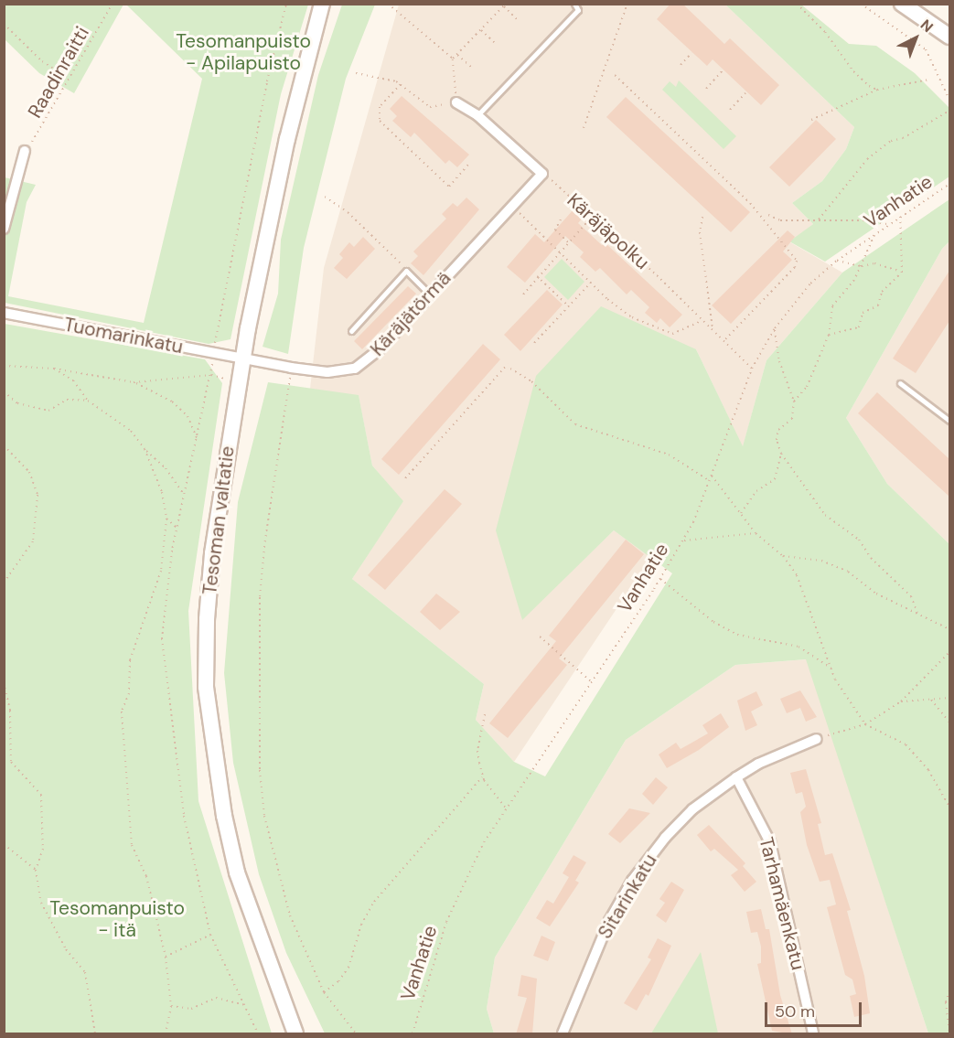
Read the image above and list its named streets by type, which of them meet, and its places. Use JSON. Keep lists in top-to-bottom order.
{
  "streets": {
    "main road": ["Tesoman valtatie"],
    "street": [
      "Käräjätörmä",
      "Tuomarinkatu",
      "Sitarinkatu",
      "Tarhamäenkatu"
    ],
    "path": ["Raadinraitti", "Vanhatie", "Käräjäpolku"]
  },
  "crossings": [
    ["Vanhatie", "Käräjäpolku"],
    ["Käräjäpolku", "Käräjätörmä"],
    ["Käräjätörmä", "Tuomarinkatu"],
    ["Käräjätörmä", "Tesoman valtatie"],
    ["Tuomarinkatu", "Tesoman valtatie"],
    ["Sitarinkatu", "Tarhamäenkatu"]
  ],
  "parks": ["Tesomanpuisto - Apilapuisto", "Tesomanpuisto - itä"],
  "scale_bar": "50 m",
  "north": "top right"
}
